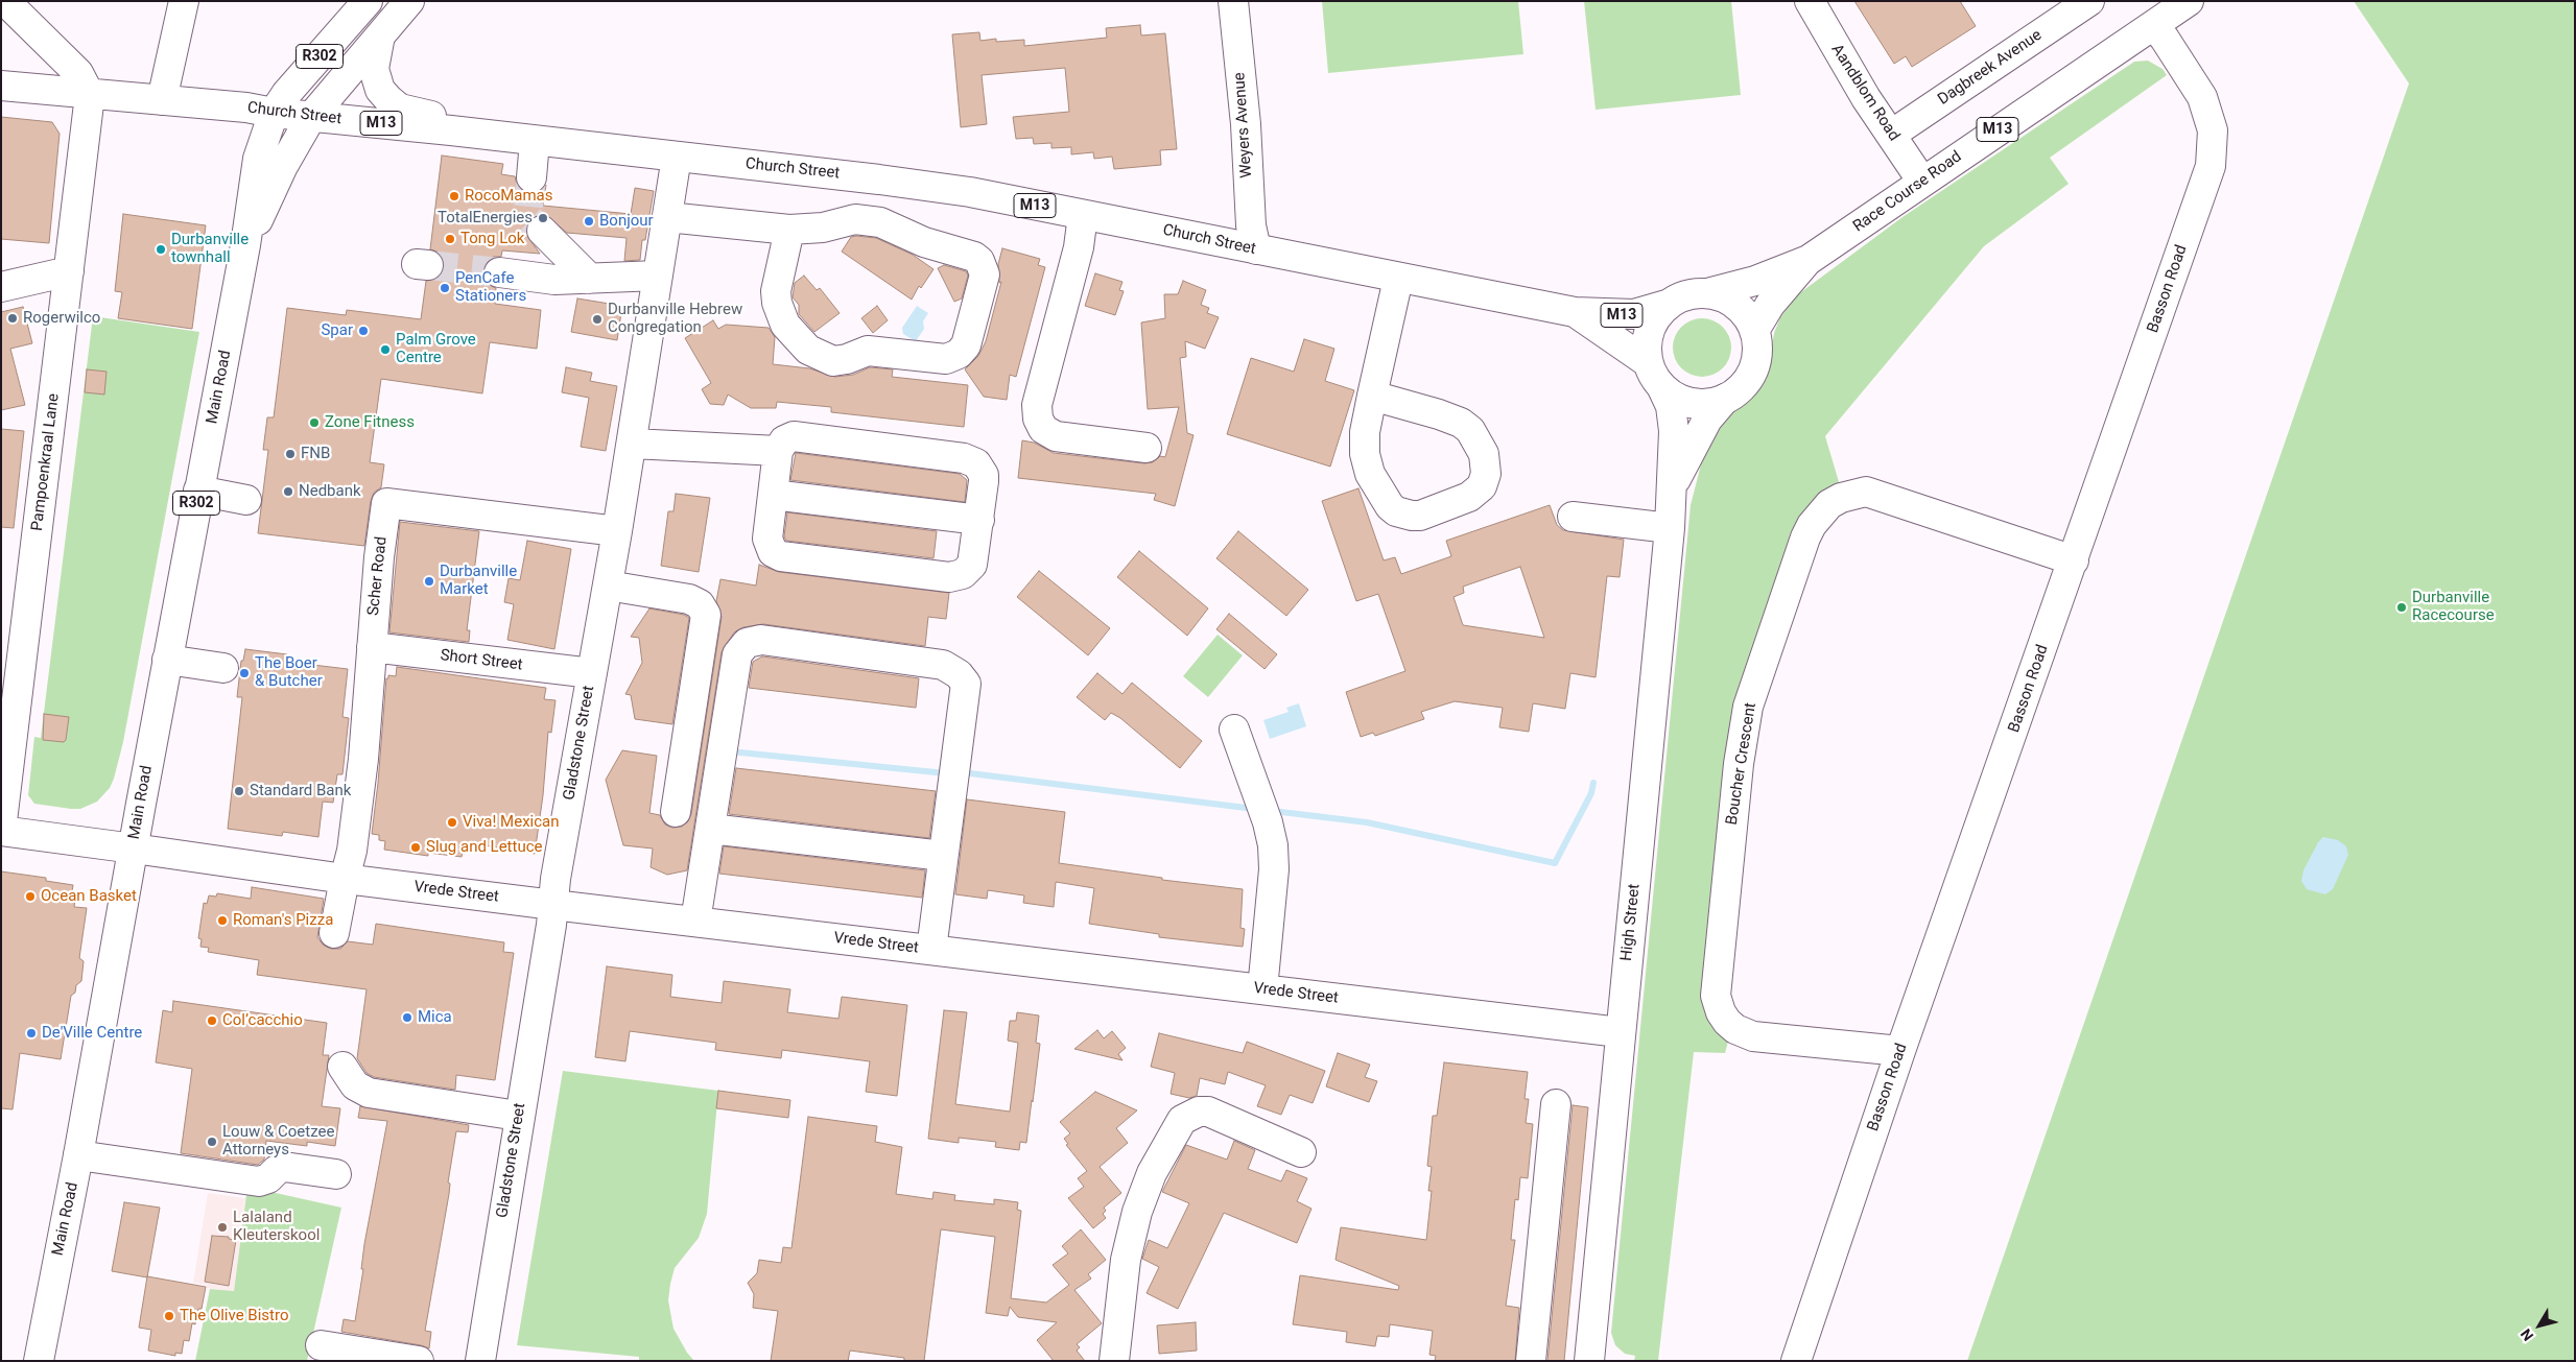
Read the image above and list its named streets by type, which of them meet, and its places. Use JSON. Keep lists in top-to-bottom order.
{
  "streets": {
    "street": [
      "R302",
      "Dagbreek Avenue",
      "Aandblom Road",
      "Church Street",
      "M13",
      "Weyers Avenue",
      "Race Course Road",
      "Basson Road",
      "Main Road",
      "Pampoenkraal Lane",
      "Scher Road",
      "Short Street",
      "Gladstone Street",
      "Boucher Crescent",
      "Vrede Street",
      "High Street"
    ]
  },
  "crossings": [
    ["R302", "Church Street"],
    ["R302", "Main Road"],
    ["Dagbreek Avenue", "Aandblom Road"],
    ["Aandblom Road", "Race Course Road"],
    ["Church Street", "M13"],
    ["Church Street", "Weyers Avenue"],
    ["Church Street", "Race Course Road"],
    ["Church Street", "Pampoenkraal Lane"],
    ["Church Street", "Gladstone Street"],
    ["Church Street", "High Street"],
    ["M13", "Race Course Road"],
    ["M13", "High Street"],
    ["Race Course Road", "Basson Road"],
    ["Race Course Road", "High Street"],
    ["Basson Road", "Boucher Crescent"],
    ["Main Road", "Vrede Street"],
    ["Pampoenkraal Lane", "Vrede Street"],
    ["Scher Road", "Short Street"],
    ["Scher Road", "Gladstone Street"],
    ["Scher Road", "Vrede Street"],
    ["Short Street", "Gladstone Street"],
    ["Gladstone Street", "Vrede Street"],
    ["Vrede Street", "High Street"]
  ],
  "places": [
    "RocoMamas",
    "TotalEnergies",
    "Bonjour",
    "Tong Lok",
    "Durbanville townhall",
    "PenCafe Stationers",
    "Rogerwilco",
    "Durbanville Hebrew Congregation",
    "Spar",
    "Palm Grove Centre",
    "Zone Fitness",
    "FNB",
    "Nedbank",
    "Durbanville Market",
    "Durbanville Racecourse",
    "The Boer & Butcher",
    "Standard Bank",
    "Viva! Mexican",
    "Slug and Lettuce",
    "Ocean Basket",
    "Roman's Pizza",
    "Mica",
    "Col’cacchio",
    "De'Ville Centre",
    "Louw & Coetzee Attorneys",
    "Lalaland Kleuterskool",
    "The Olive Bistro"
  ],
  "north": "bottom left"
}
